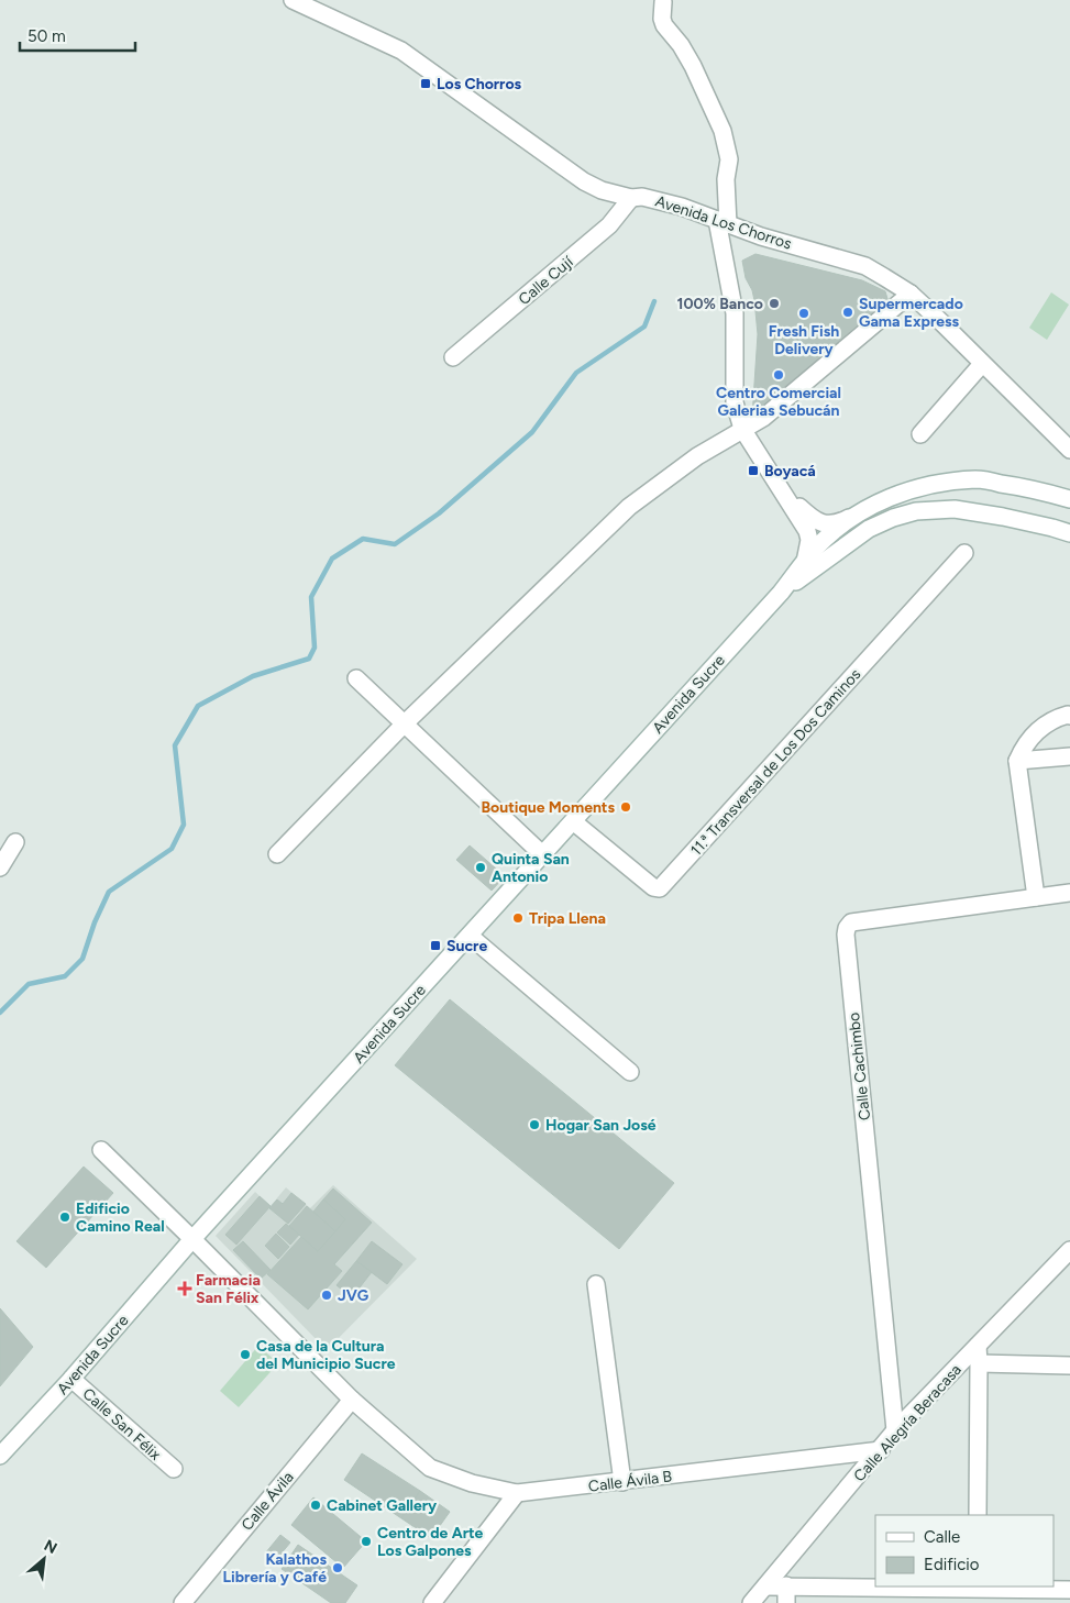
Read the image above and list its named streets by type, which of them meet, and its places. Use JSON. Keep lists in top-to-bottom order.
{
  "streets": {
    "street": [
      "Avenida Los Chorros",
      "Calle Cují",
      "Avenida Sucre",
      "11.ª Transversal de Los Dos Caminos",
      "Calle Cachimbo",
      "Calle Alegría Beracasa",
      "Calle San Félix",
      "Calle Ávila B",
      "Calle Ávila"
    ]
  },
  "crossings": [
    ["Avenida Los Chorros", "Calle Cují"],
    ["Avenida Sucre", "11.ª Transversal de Los Dos Caminos"],
    ["Avenida Sucre", "Calle San Félix"],
    ["Avenida Sucre", "Calle Ávila B"],
    ["Calle Cachimbo", "Calle Alegría Beracasa"],
    ["Calle Alegría Beracasa", "Calle Ávila B"],
    ["Calle Ávila B", "Calle Ávila"]
  ],
  "places": {
    "transit": ["Los Chorros", "Boyacá", "Sucre"],
    "other": [
      "100% Banco",
      "Supermercado Gama Express",
      "Fresh Fish Delivery",
      "Centro Comercial Galerias Sebucán",
      "Boutique Moments",
      "Quinta San Antonio",
      "Tripa Llena",
      "Hogar San José",
      "Edificio Camino Real",
      "JVG",
      "Casa de la Cultura del Municipio Sucre",
      "Cabinet Gallery",
      "Centro de Arte Los Galpones",
      "Kalathos Librería y Café"
    ],
    "health": ["Farmacia San Félix"]
  },
  "legend": ["Calle", "Edificio"],
  "scale_bar": "50 m",
  "north": "top right"
}
